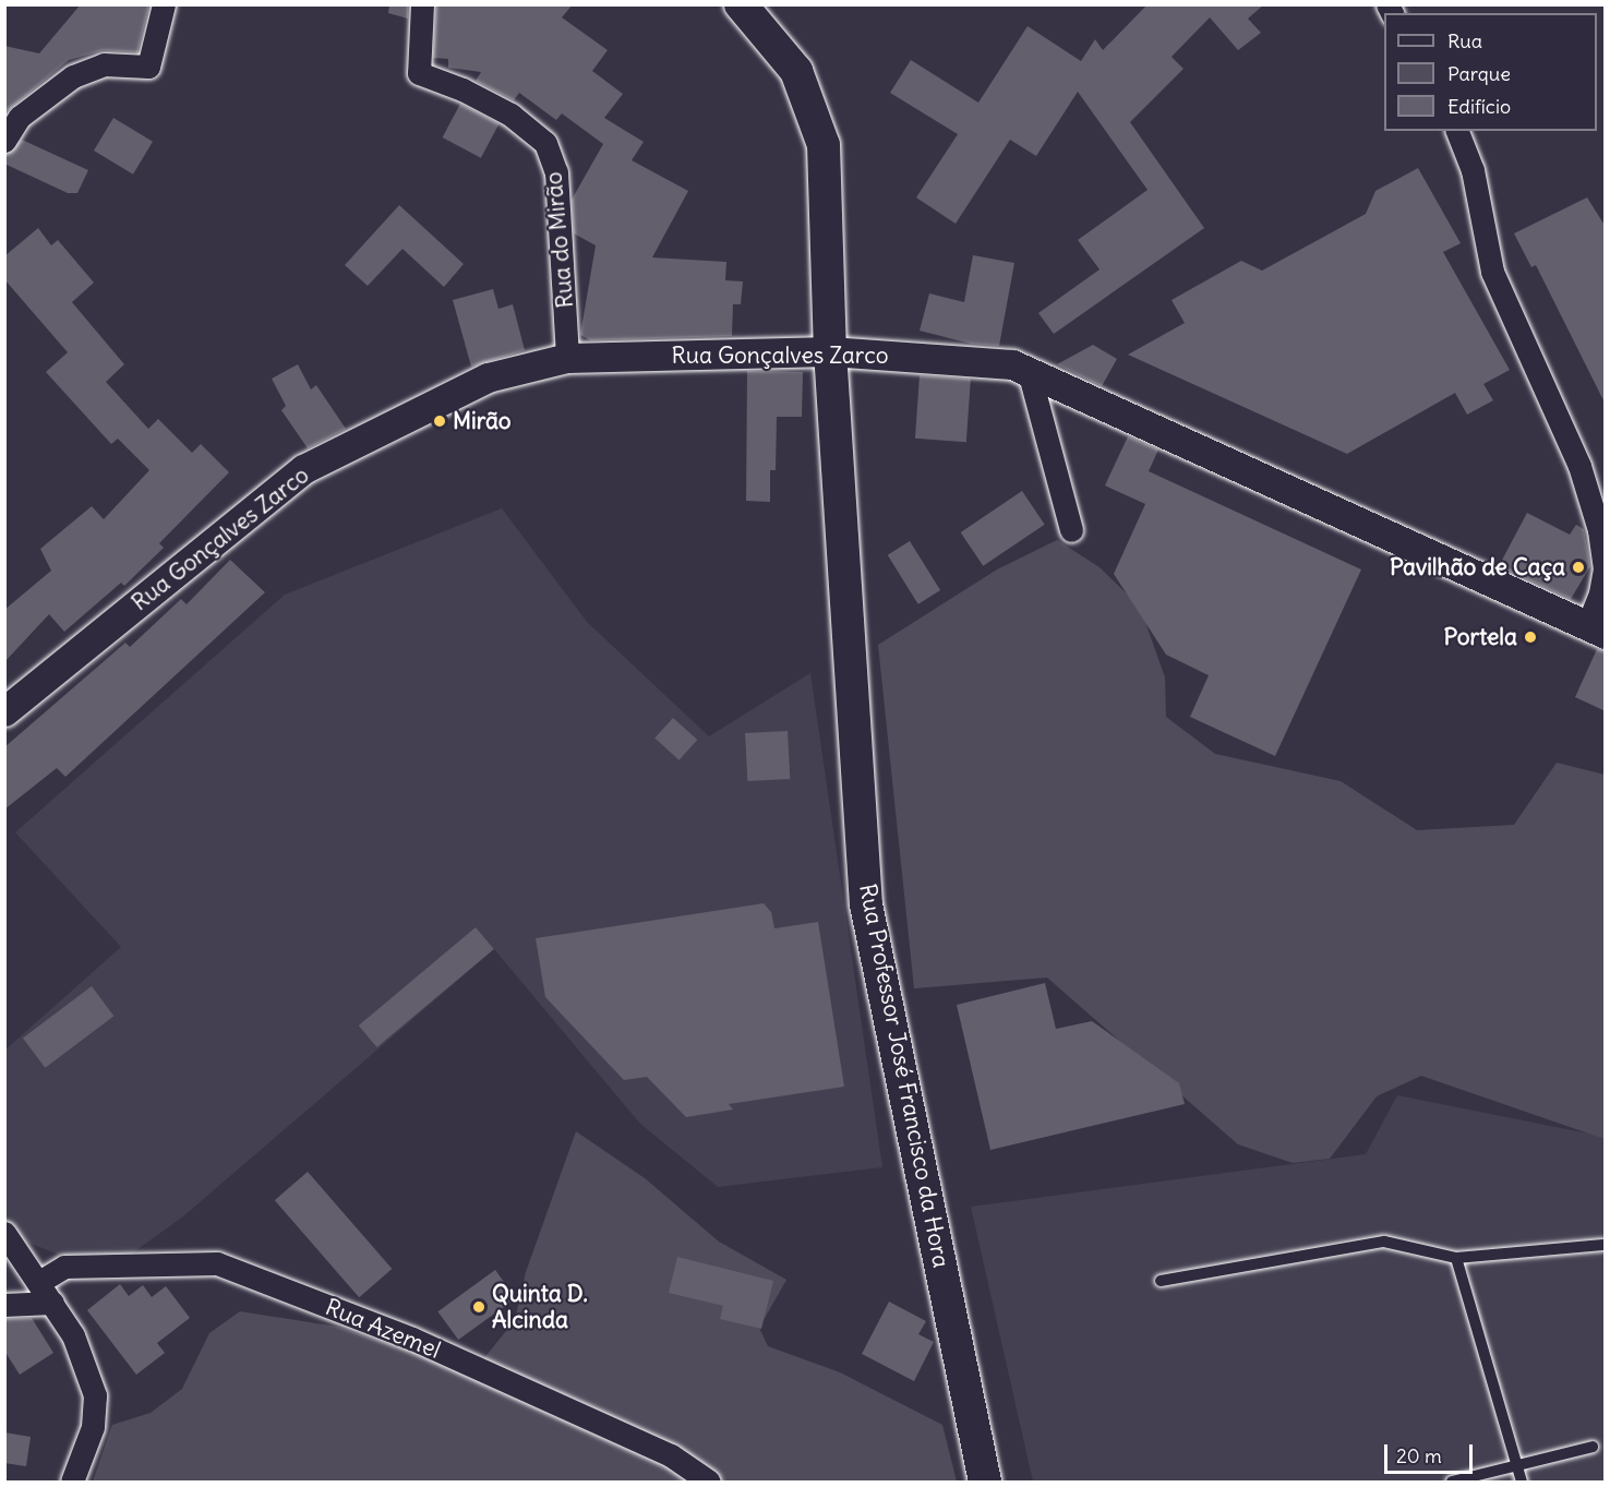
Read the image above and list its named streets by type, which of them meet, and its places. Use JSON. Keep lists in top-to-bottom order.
{
  "streets": {
    "main road": ["Rua Professor José Francisco da Hora"],
    "street": ["Rua do Mirão", "Rua Gonçalves Zarco", "Rua Azemel"]
  },
  "crossings": [
    ["Rua do Mirão", "Rua Gonçalves Zarco"],
    ["Rua Gonçalves Zarco", "Rua Professor José Francisco da Hora"]
  ],
  "places": [
    "Mirão",
    "Pavilhão de Caça",
    "Portela",
    "Quinta D. Alcinda"
  ],
  "legend": ["Rua", "Parque", "Edifício"],
  "scale_bar": "20 m"
}
